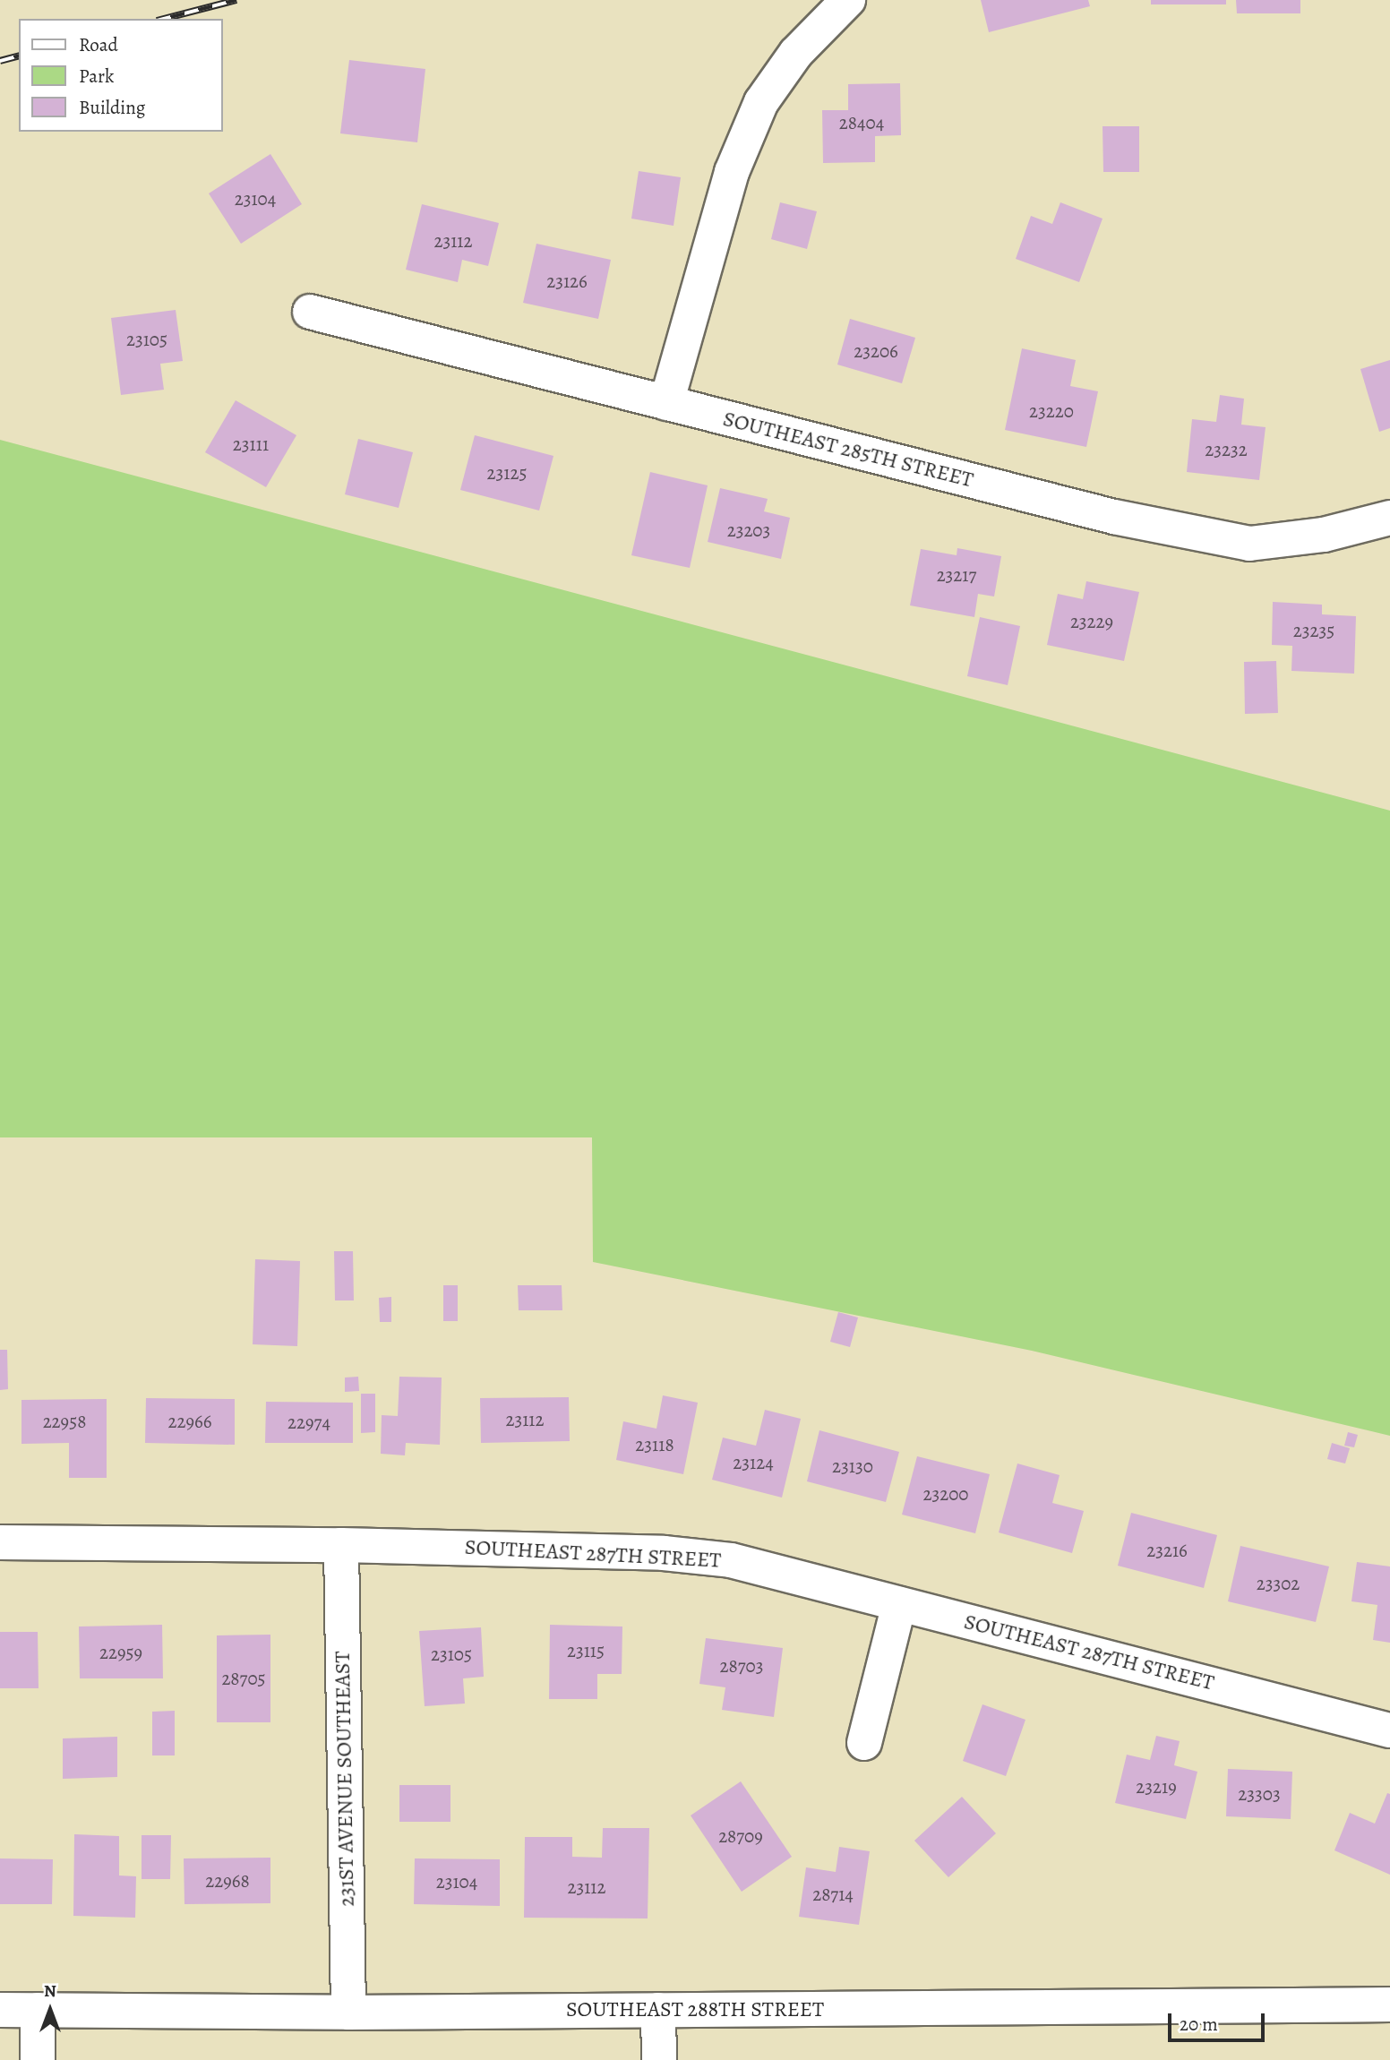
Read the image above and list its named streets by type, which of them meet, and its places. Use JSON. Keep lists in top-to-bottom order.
{
  "streets": {
    "street": [
      "SOUTHEAST 285TH STREET",
      "SOUTHEAST 287TH STREET",
      "231ST AVENUE SOUTHEAST",
      "SOUTHEAST 288TH STREET"
    ]
  },
  "crossings": [
    ["SOUTHEAST 287TH STREET", "231ST AVENUE SOUTHEAST"],
    ["231ST AVENUE SOUTHEAST", "SOUTHEAST 288TH STREET"]
  ],
  "house_numbers": [
    "28404",
    "23104",
    "23112",
    "23126",
    "23105",
    "23206",
    "23220",
    "23111",
    "23232",
    "23125",
    "23203",
    "23217",
    "23229",
    "23235",
    "23112",
    "22958",
    "22966",
    "22974",
    "23118",
    "23124",
    "23130",
    "23200",
    "23216",
    "23302",
    "23115",
    "22959",
    "23105",
    "28703",
    "28705",
    "23219",
    "23303",
    "28709",
    "22968",
    "23104",
    "23112",
    "28714"
  ],
  "legend": ["Road", "Park", "Building"],
  "scale_bar": "20 m",
  "north": "top"
}
